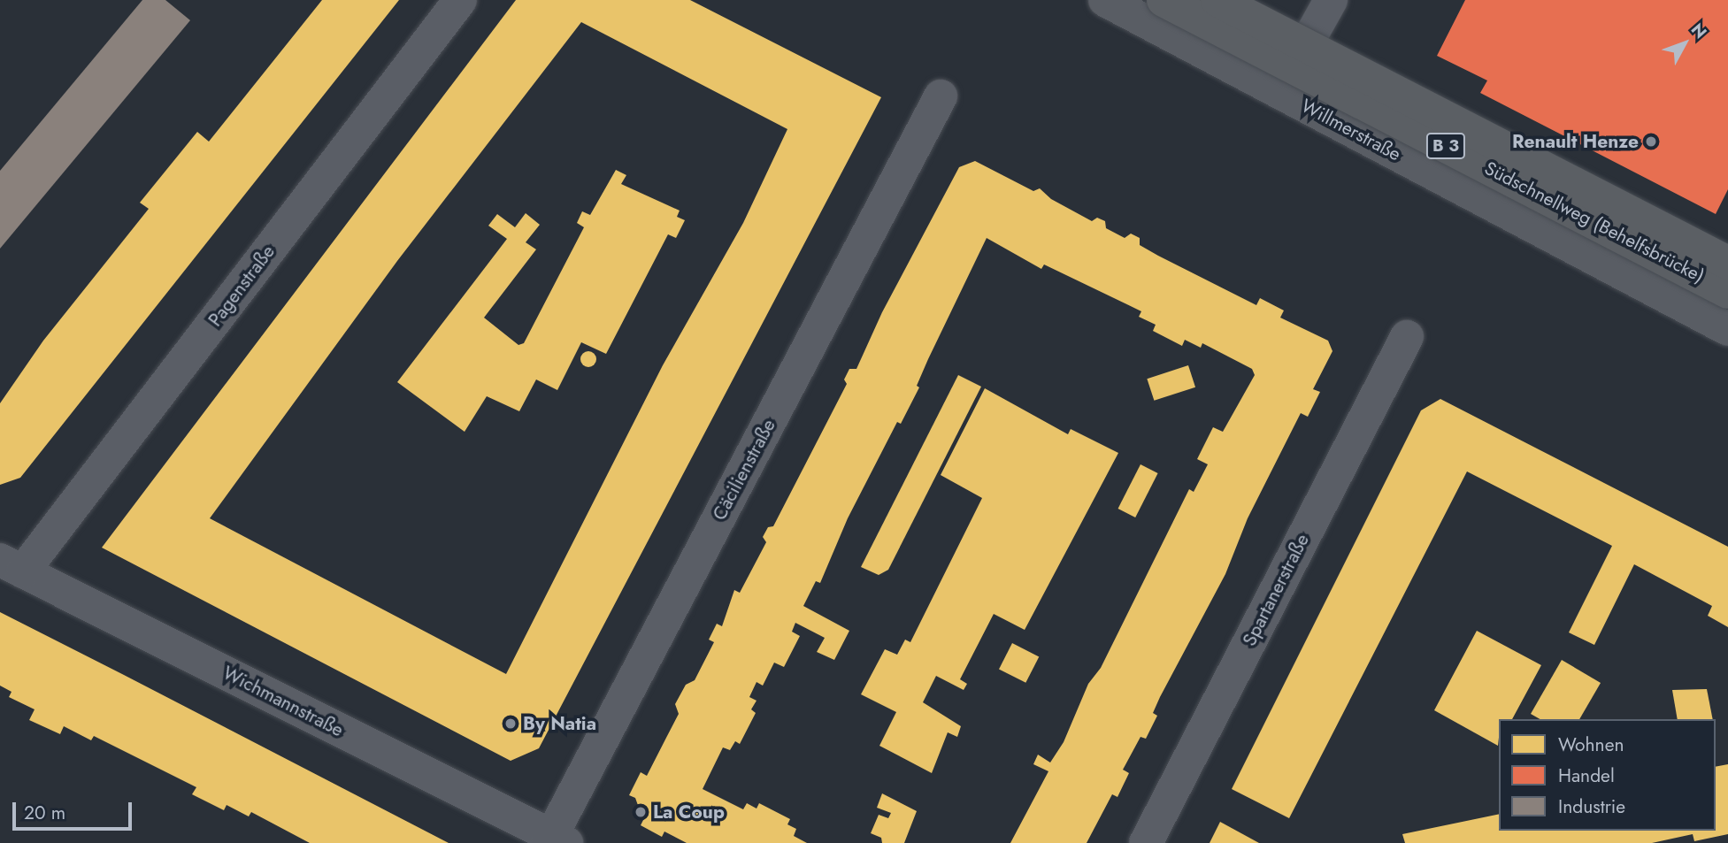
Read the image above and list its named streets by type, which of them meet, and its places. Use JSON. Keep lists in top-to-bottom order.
{
  "streets": {
    "highway": ["B 3", "Südschnellweg (Behelfsbrücke)"],
    "main road": ["Willmerstraße"],
    "street": [
      "Pagenstraße",
      "Cäcilienstraße",
      "Spartanerstraße",
      "Wichmannstraße"
    ]
  },
  "crossings": [
    ["Pagenstraße", "Wichmannstraße"],
    ["Cäcilienstraße", "Wichmannstraße"]
  ],
  "places": ["Renault Henze", "By Natia", "La Coup"],
  "legend": ["Wohnen", "Handel", "Industrie"],
  "scale_bar": "20 m",
  "north": "top right"
}
